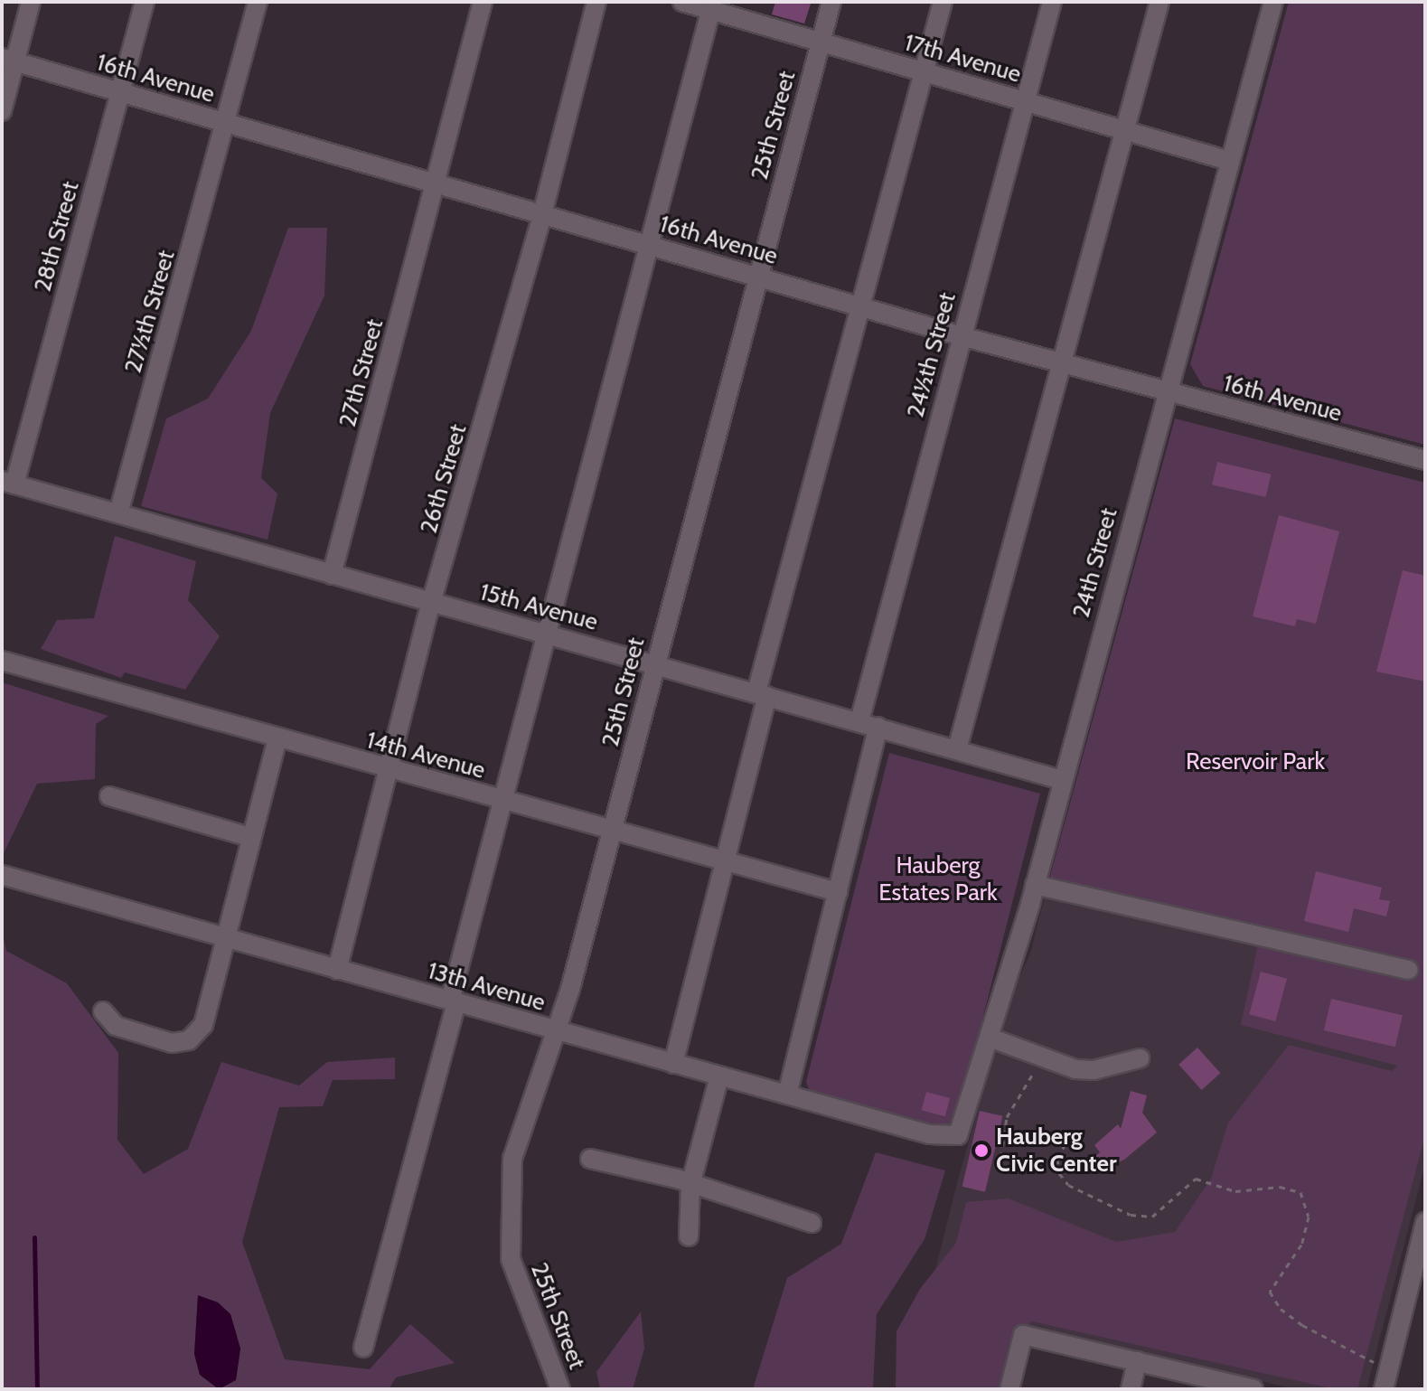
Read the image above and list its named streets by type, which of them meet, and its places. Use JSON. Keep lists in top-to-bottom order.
{
  "streets": {
    "street": [
      "17th Avenue",
      "16th Avenue",
      "25th Street",
      "28th Street",
      "27½th Street",
      "24½th Street",
      "27th Street",
      "26th Street",
      "24th Street",
      "15th Avenue",
      "14th Avenue",
      "13th Avenue"
    ]
  },
  "crossings": [
    ["17th Avenue", "25th Street"],
    ["17th Avenue", "24½th Street"],
    ["17th Avenue", "24th Street"],
    ["16th Avenue", "25th Street"],
    ["16th Avenue", "28th Street"],
    ["16th Avenue", "27½th Street"],
    ["16th Avenue", "24½th Street"],
    ["16th Avenue", "27th Street"],
    ["16th Avenue", "26th Street"],
    ["16th Avenue", "24th Street"],
    ["25th Street", "15th Avenue"],
    ["25th Street", "14th Avenue"],
    ["25th Street", "13th Avenue"],
    ["28th Street", "15th Avenue"],
    ["27½th Street", "15th Avenue"],
    ["24½th Street", "15th Avenue"],
    ["27th Street", "15th Avenue"],
    ["26th Street", "15th Avenue"],
    ["26th Street", "14th Avenue"],
    ["26th Street", "13th Avenue"],
    ["24th Street", "15th Avenue"],
    ["24th Street", "13th Avenue"]
  ],
  "parks": ["Reservoir Park", "Hauberg Estates Park"],
  "places": ["Hauberg Civic Center"]
}
